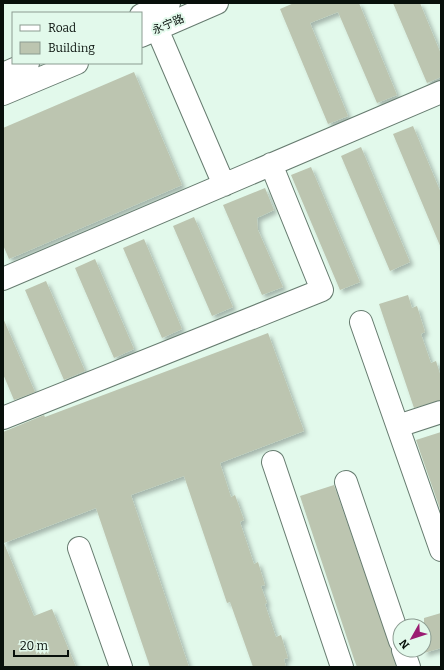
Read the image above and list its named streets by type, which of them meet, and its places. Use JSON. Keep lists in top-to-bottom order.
{
  "streets": {
    "street": ["永宁路"]
  },
  "legend": ["Road", "Building"],
  "scale_bar": "20 m",
  "north": "bottom left"
}
